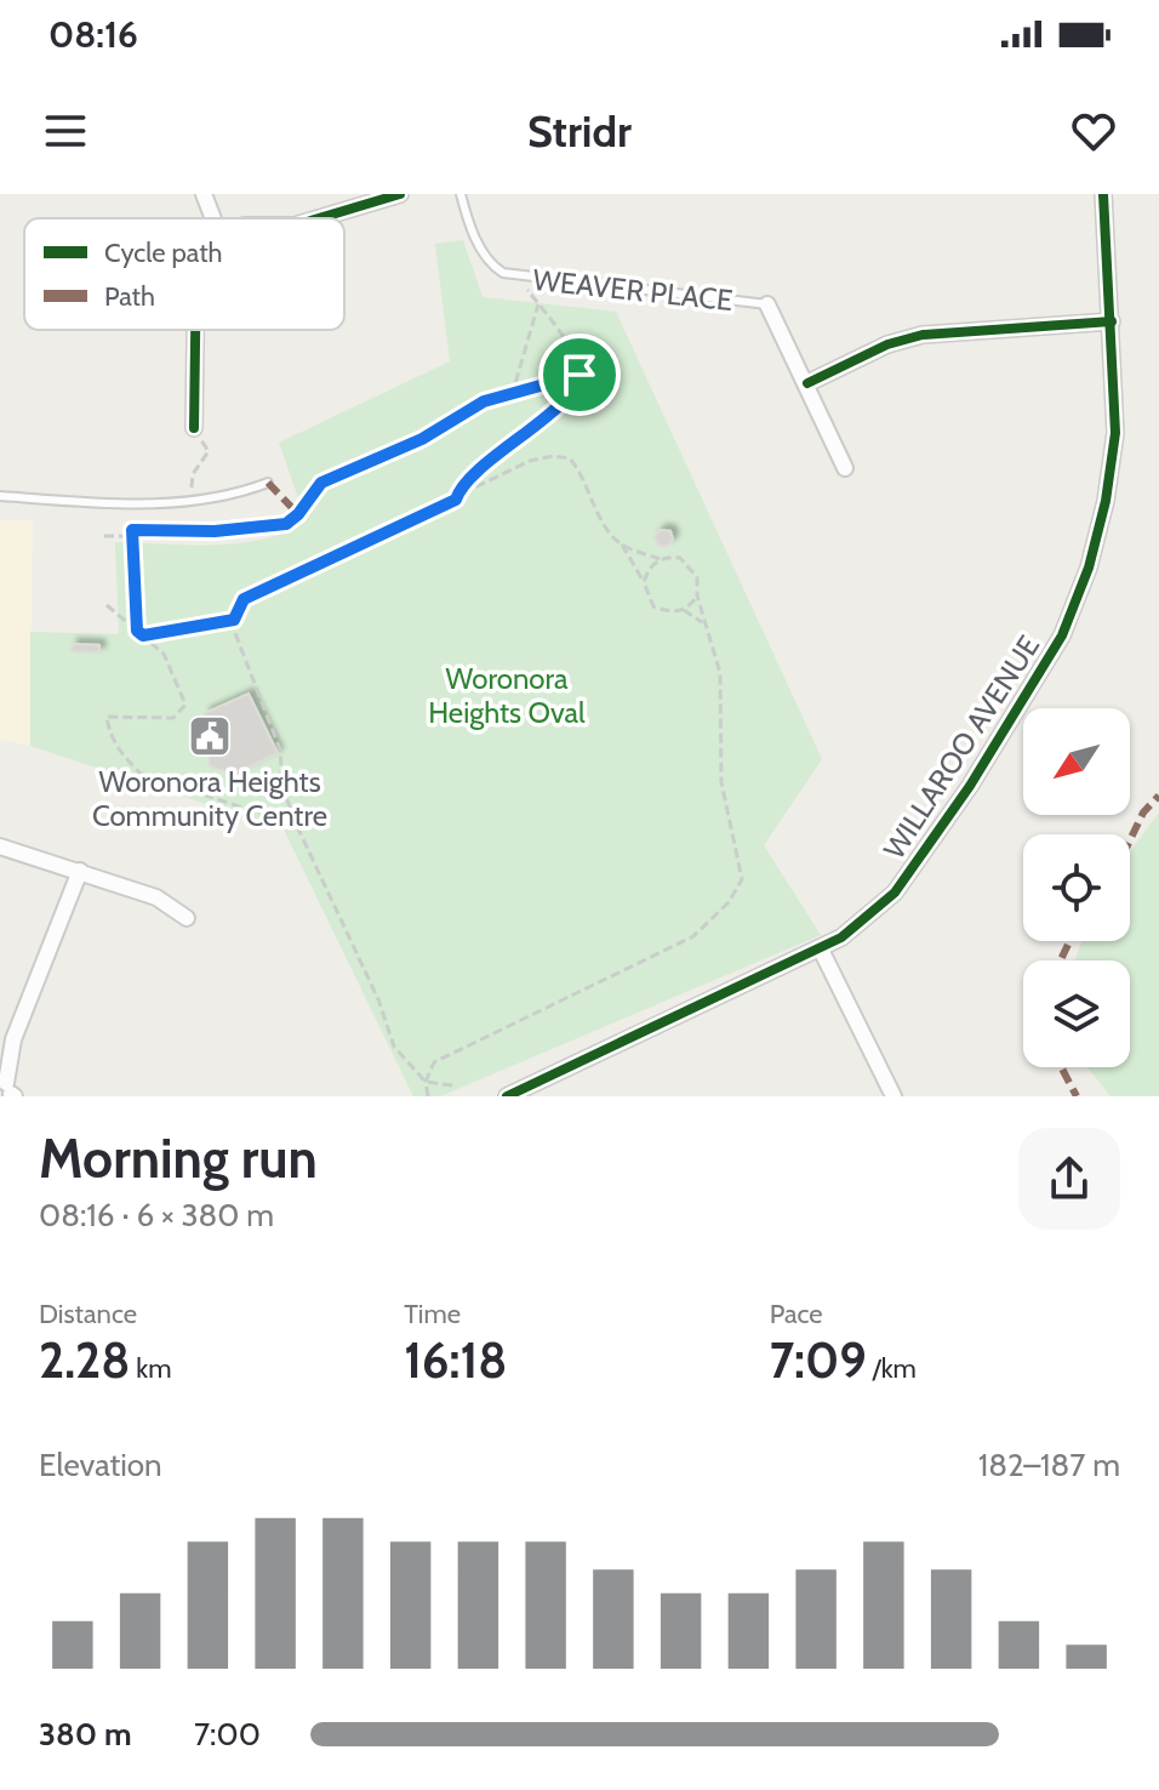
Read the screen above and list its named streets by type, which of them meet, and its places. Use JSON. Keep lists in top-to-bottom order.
{
  "streets": {
    "street": ["WEAVER PLACE", "WILLAROO AVENUE"]
  },
  "parks": ["Woronora Heights Oval"],
  "places": {
    "public building": ["Woronora Heights Community Centre"]
  },
  "legend": ["Cycle path", "Path"],
  "north": "bottom left",
  "page": {
    "status": "08:16",
    "header": "Stridr",
    "heading": ["Morning run", "08:16 · 6 × 380 m"],
    "stats": [
      ["Distance", "2.28 km"],
      ["Time", "16:18"],
      ["Pace", "7:09 /km"]
    ],
    "chart": ["Elevation", "182–187 m"],
    "list": [
      {
        "name": "380 m",
        "note": "7:00"
      }
    ]
  }
}
